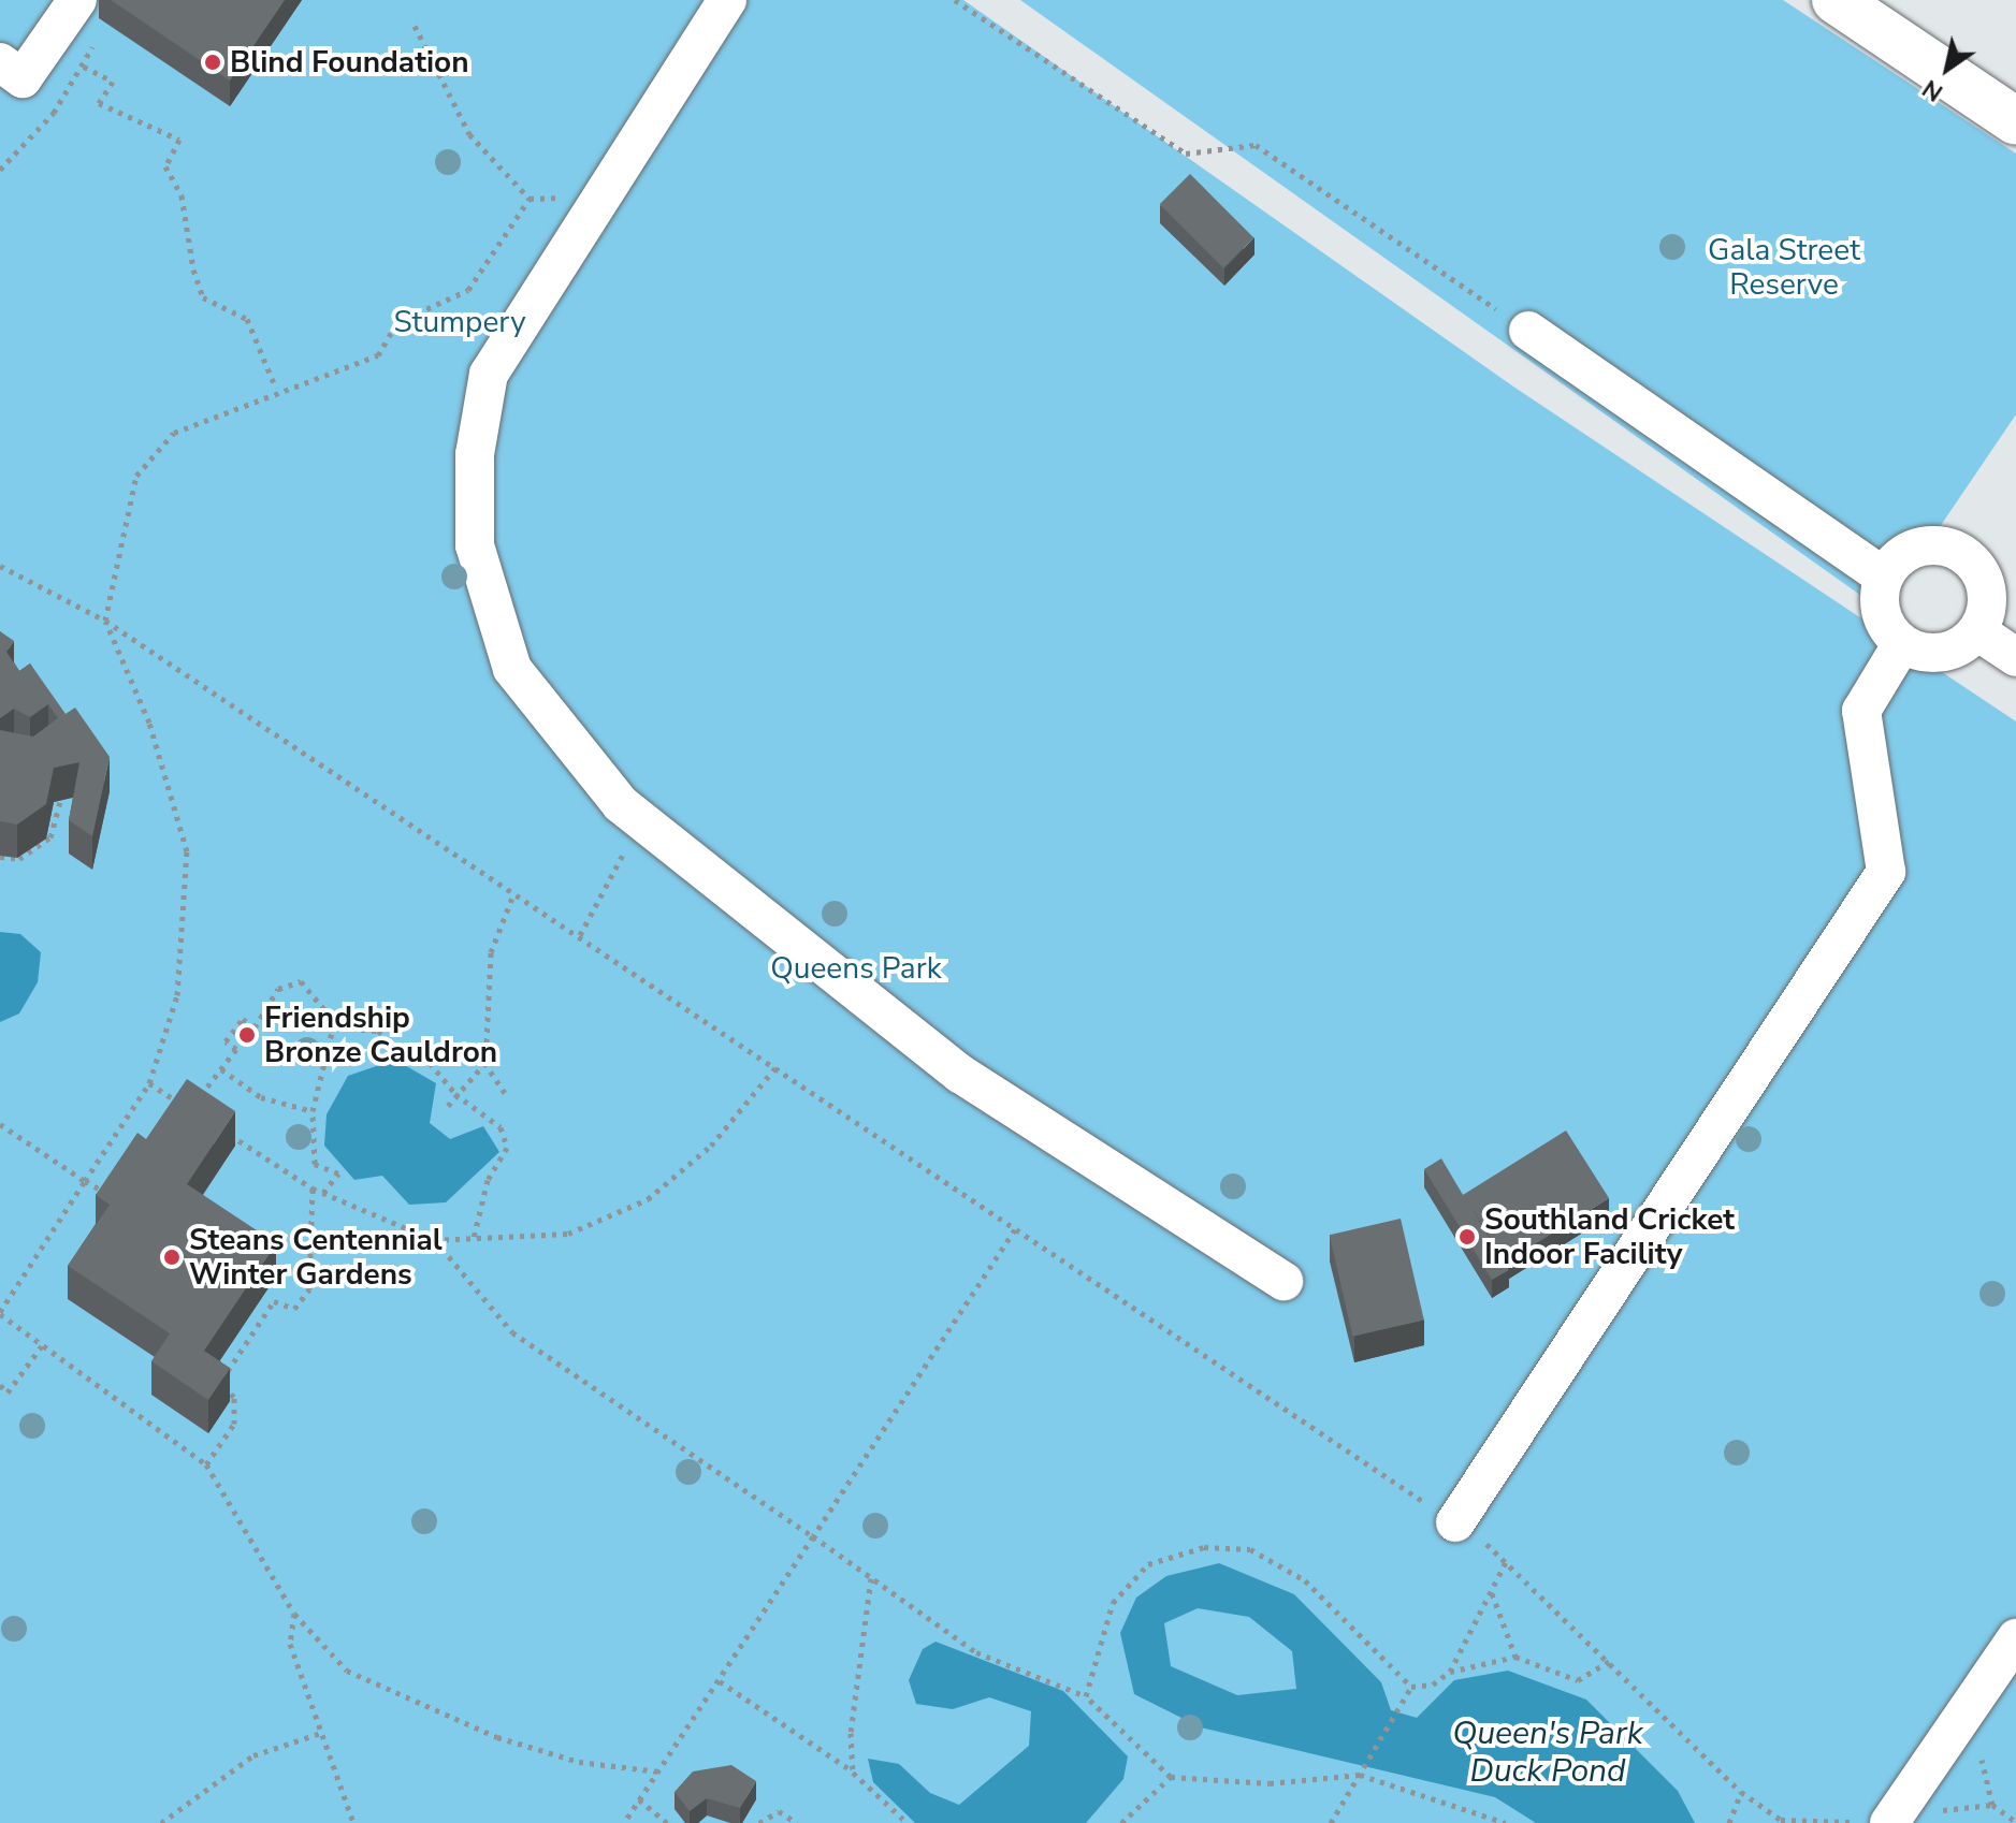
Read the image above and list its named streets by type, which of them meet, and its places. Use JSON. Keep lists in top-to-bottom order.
{
  "water": ["Queen's Park Duck Pond"],
  "parks": ["Gala Street Reserve", "Stumpery", "Queens Park"],
  "places": [
    "Blind Foundation",
    "Friendship Bronze Cauldron",
    "Southland Cricket Indoor Facility",
    "Steans Centennial Winter Gardens"
  ],
  "north": "bottom left"
}
